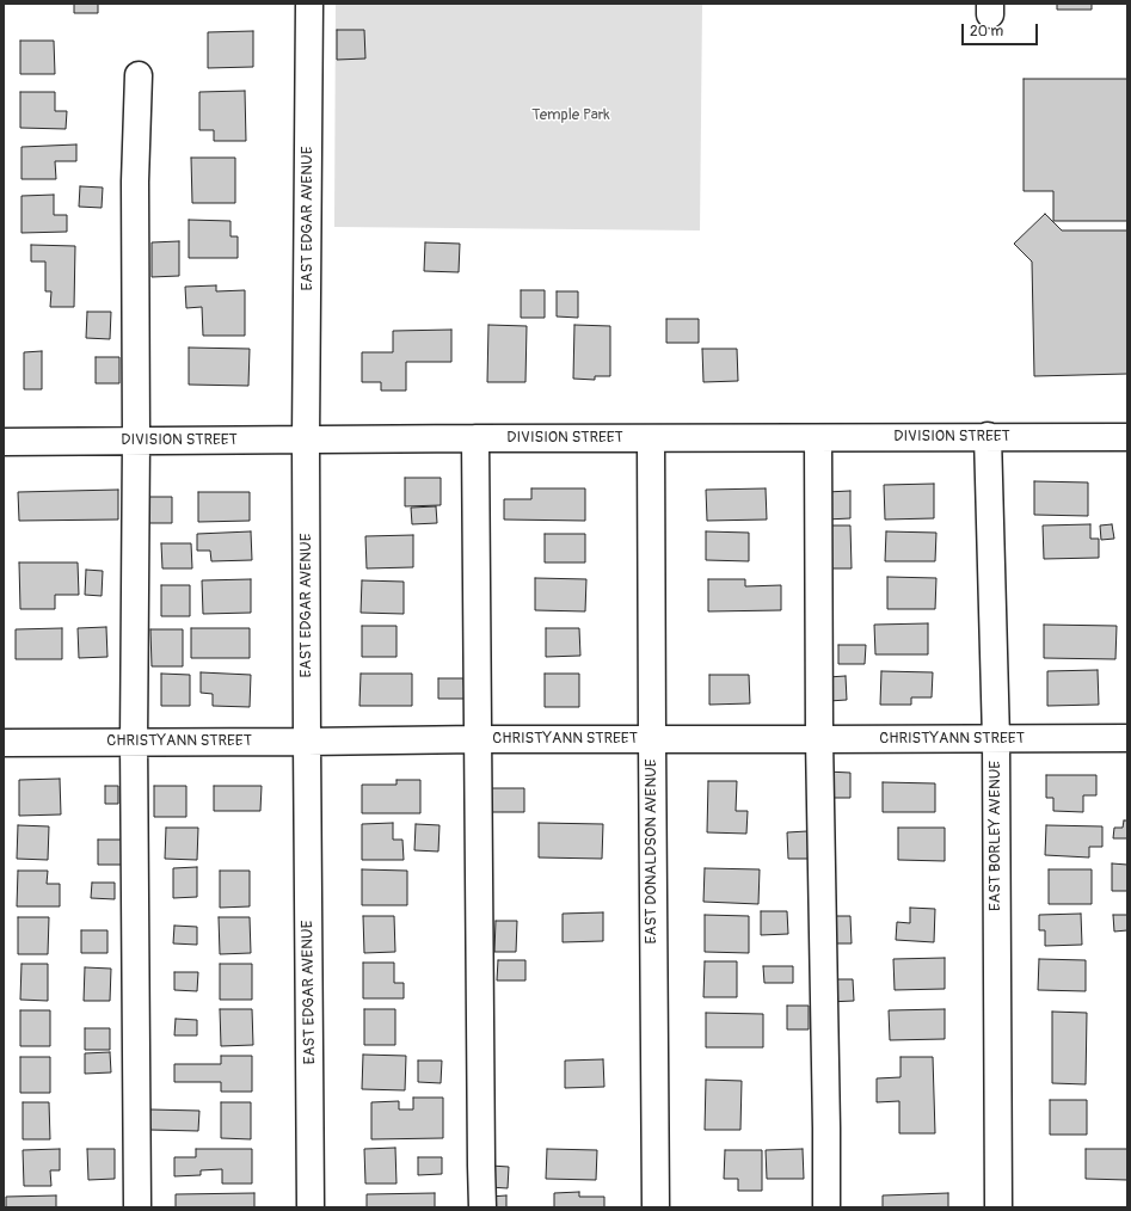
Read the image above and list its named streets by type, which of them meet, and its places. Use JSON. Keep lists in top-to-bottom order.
{
  "streets": {
    "street": [
      "EAST EDGAR AVENUE",
      "DIVISION STREET",
      "CHRISTYANN STREET",
      "EAST BORLEY AVENUE",
      "EAST DONALDSON AVENUE"
    ]
  },
  "crossings": [
    ["EAST EDGAR AVENUE", "DIVISION STREET"],
    ["EAST EDGAR AVENUE", "CHRISTYANN STREET"],
    ["DIVISION STREET", "EAST BORLEY AVENUE"],
    ["DIVISION STREET", "EAST DONALDSON AVENUE"],
    ["CHRISTYANN STREET", "EAST BORLEY AVENUE"],
    ["CHRISTYANN STREET", "EAST DONALDSON AVENUE"]
  ],
  "parks": ["Temple Park"],
  "scale_bar": "20 m"
}
